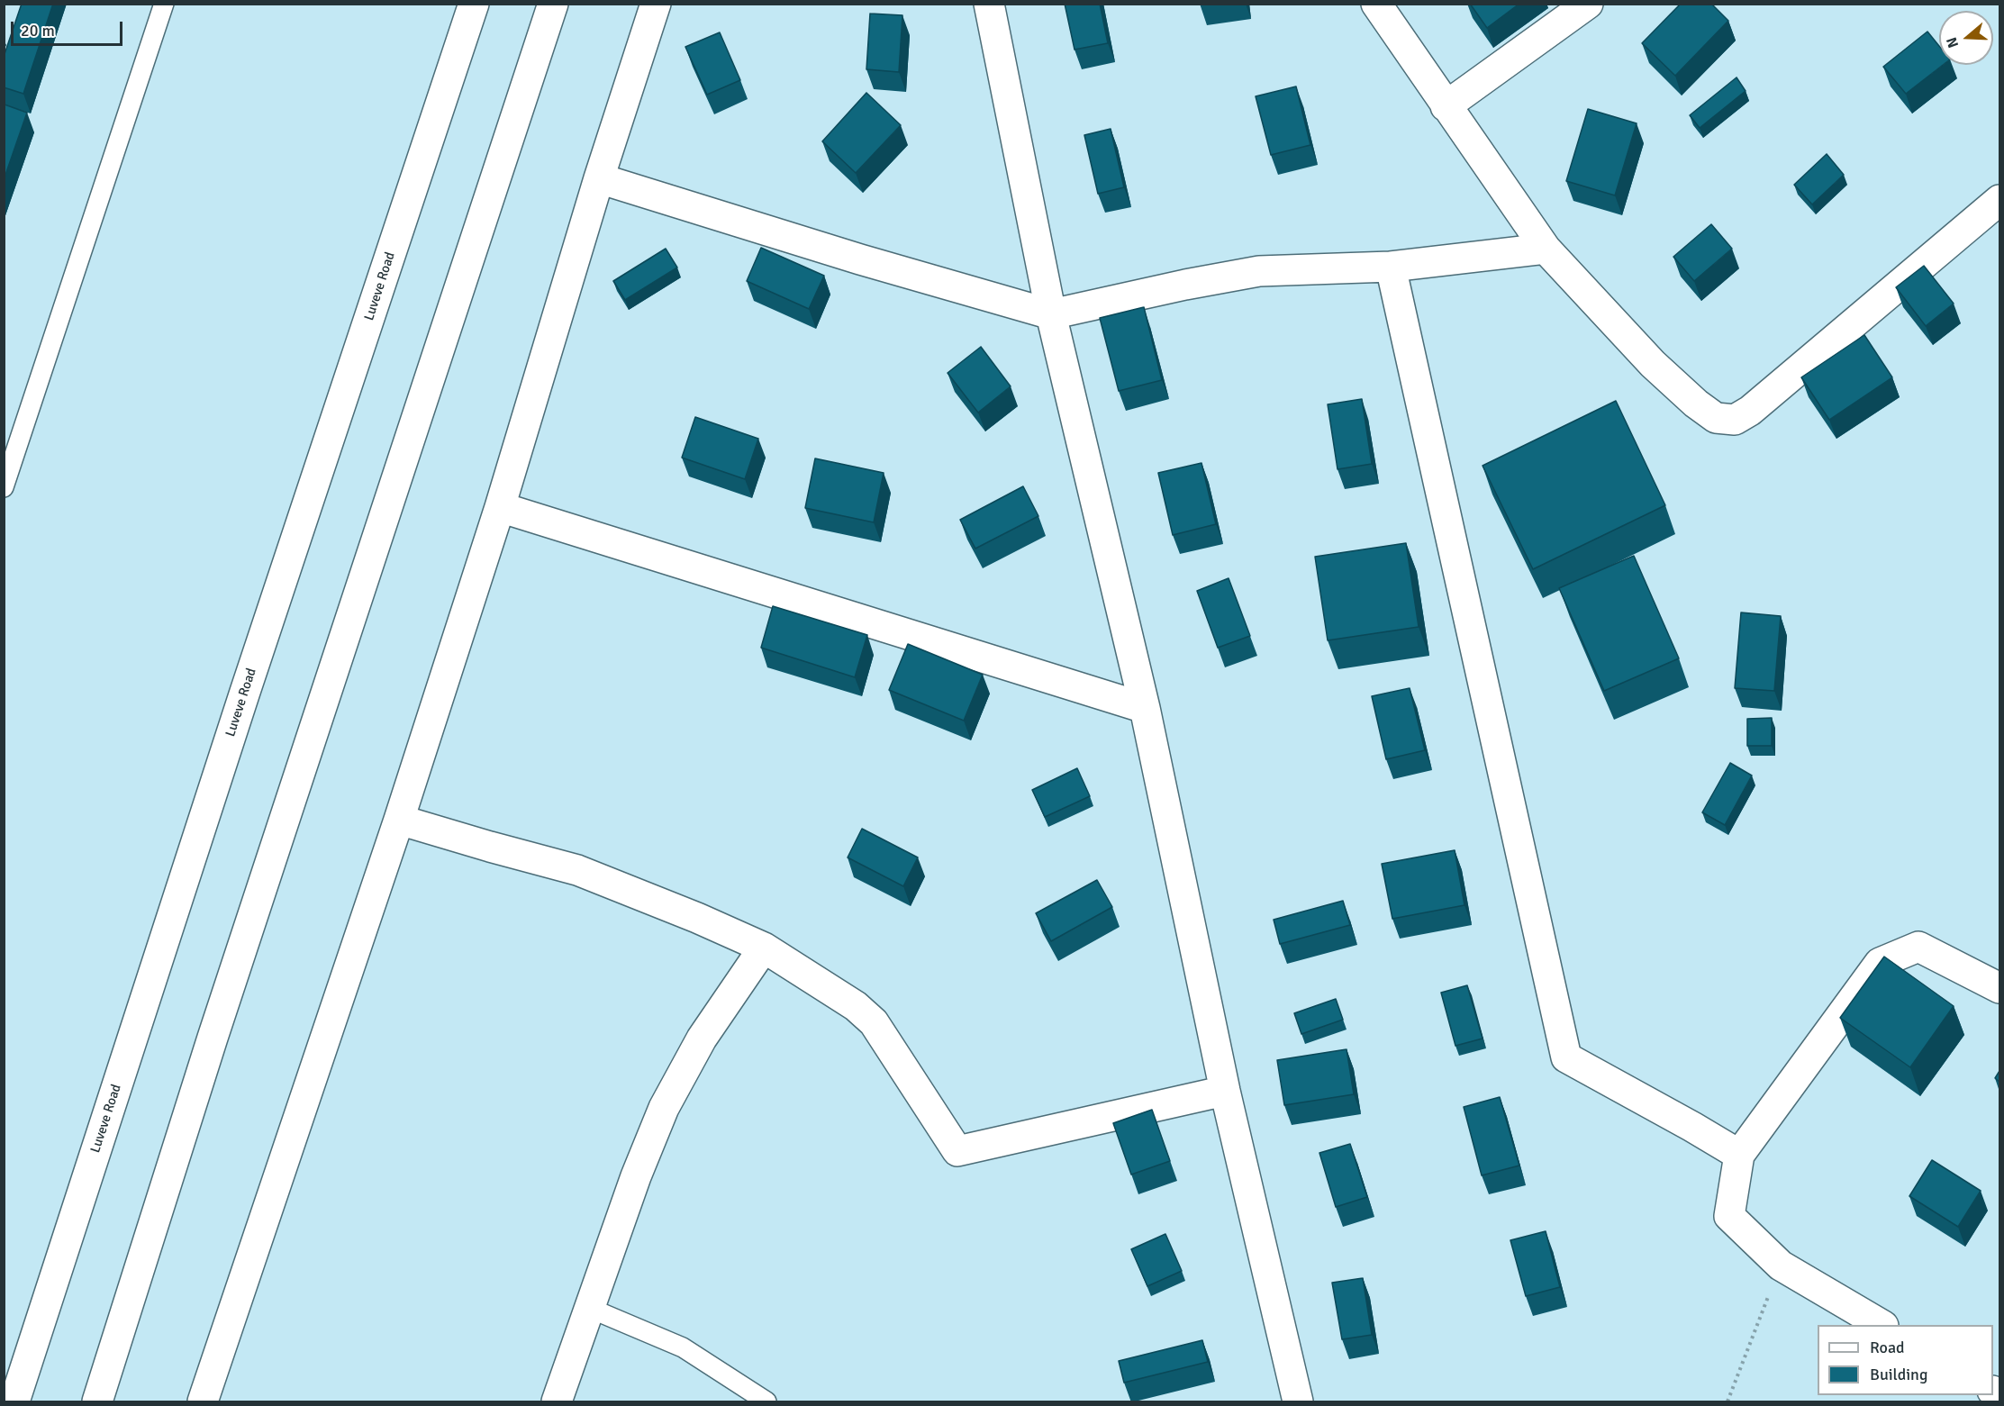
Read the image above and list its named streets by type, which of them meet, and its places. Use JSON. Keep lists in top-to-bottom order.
{
  "streets": {
    "street": ["Luveve Road"]
  },
  "legend": ["Road", "Building"],
  "scale_bar": "20 m",
  "north": "left"
}
